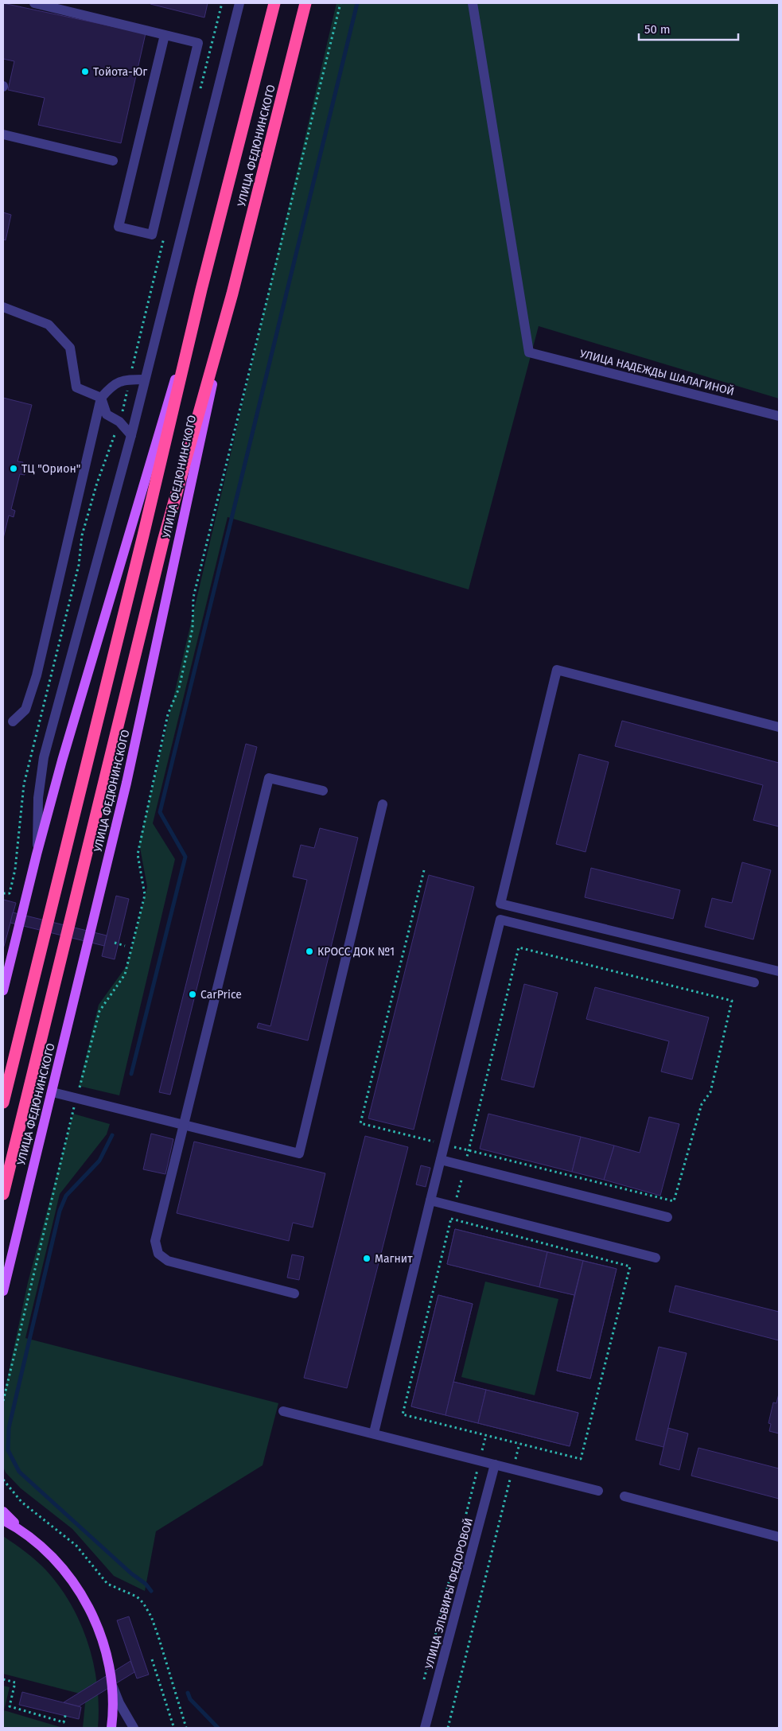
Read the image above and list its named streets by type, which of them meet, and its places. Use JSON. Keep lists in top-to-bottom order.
{
  "streets": {
    "highway": ["УЛИЦА ФЕДЮНИНСКОГО"],
    "street": ["УЛИЦА НАДЕЖДЫ ШАЛАГИНОЙ", "УЛИЦА ЭЛЬВИРЫ ФЕДОРОВОЙ"]
  },
  "places": [
    "Тойота-Юг",
    "ТЦ \"Орион\"",
    "КРОСС ДОК №1",
    "CarPrice",
    "Магнит"
  ],
  "scale_bar": "50 m"
}
